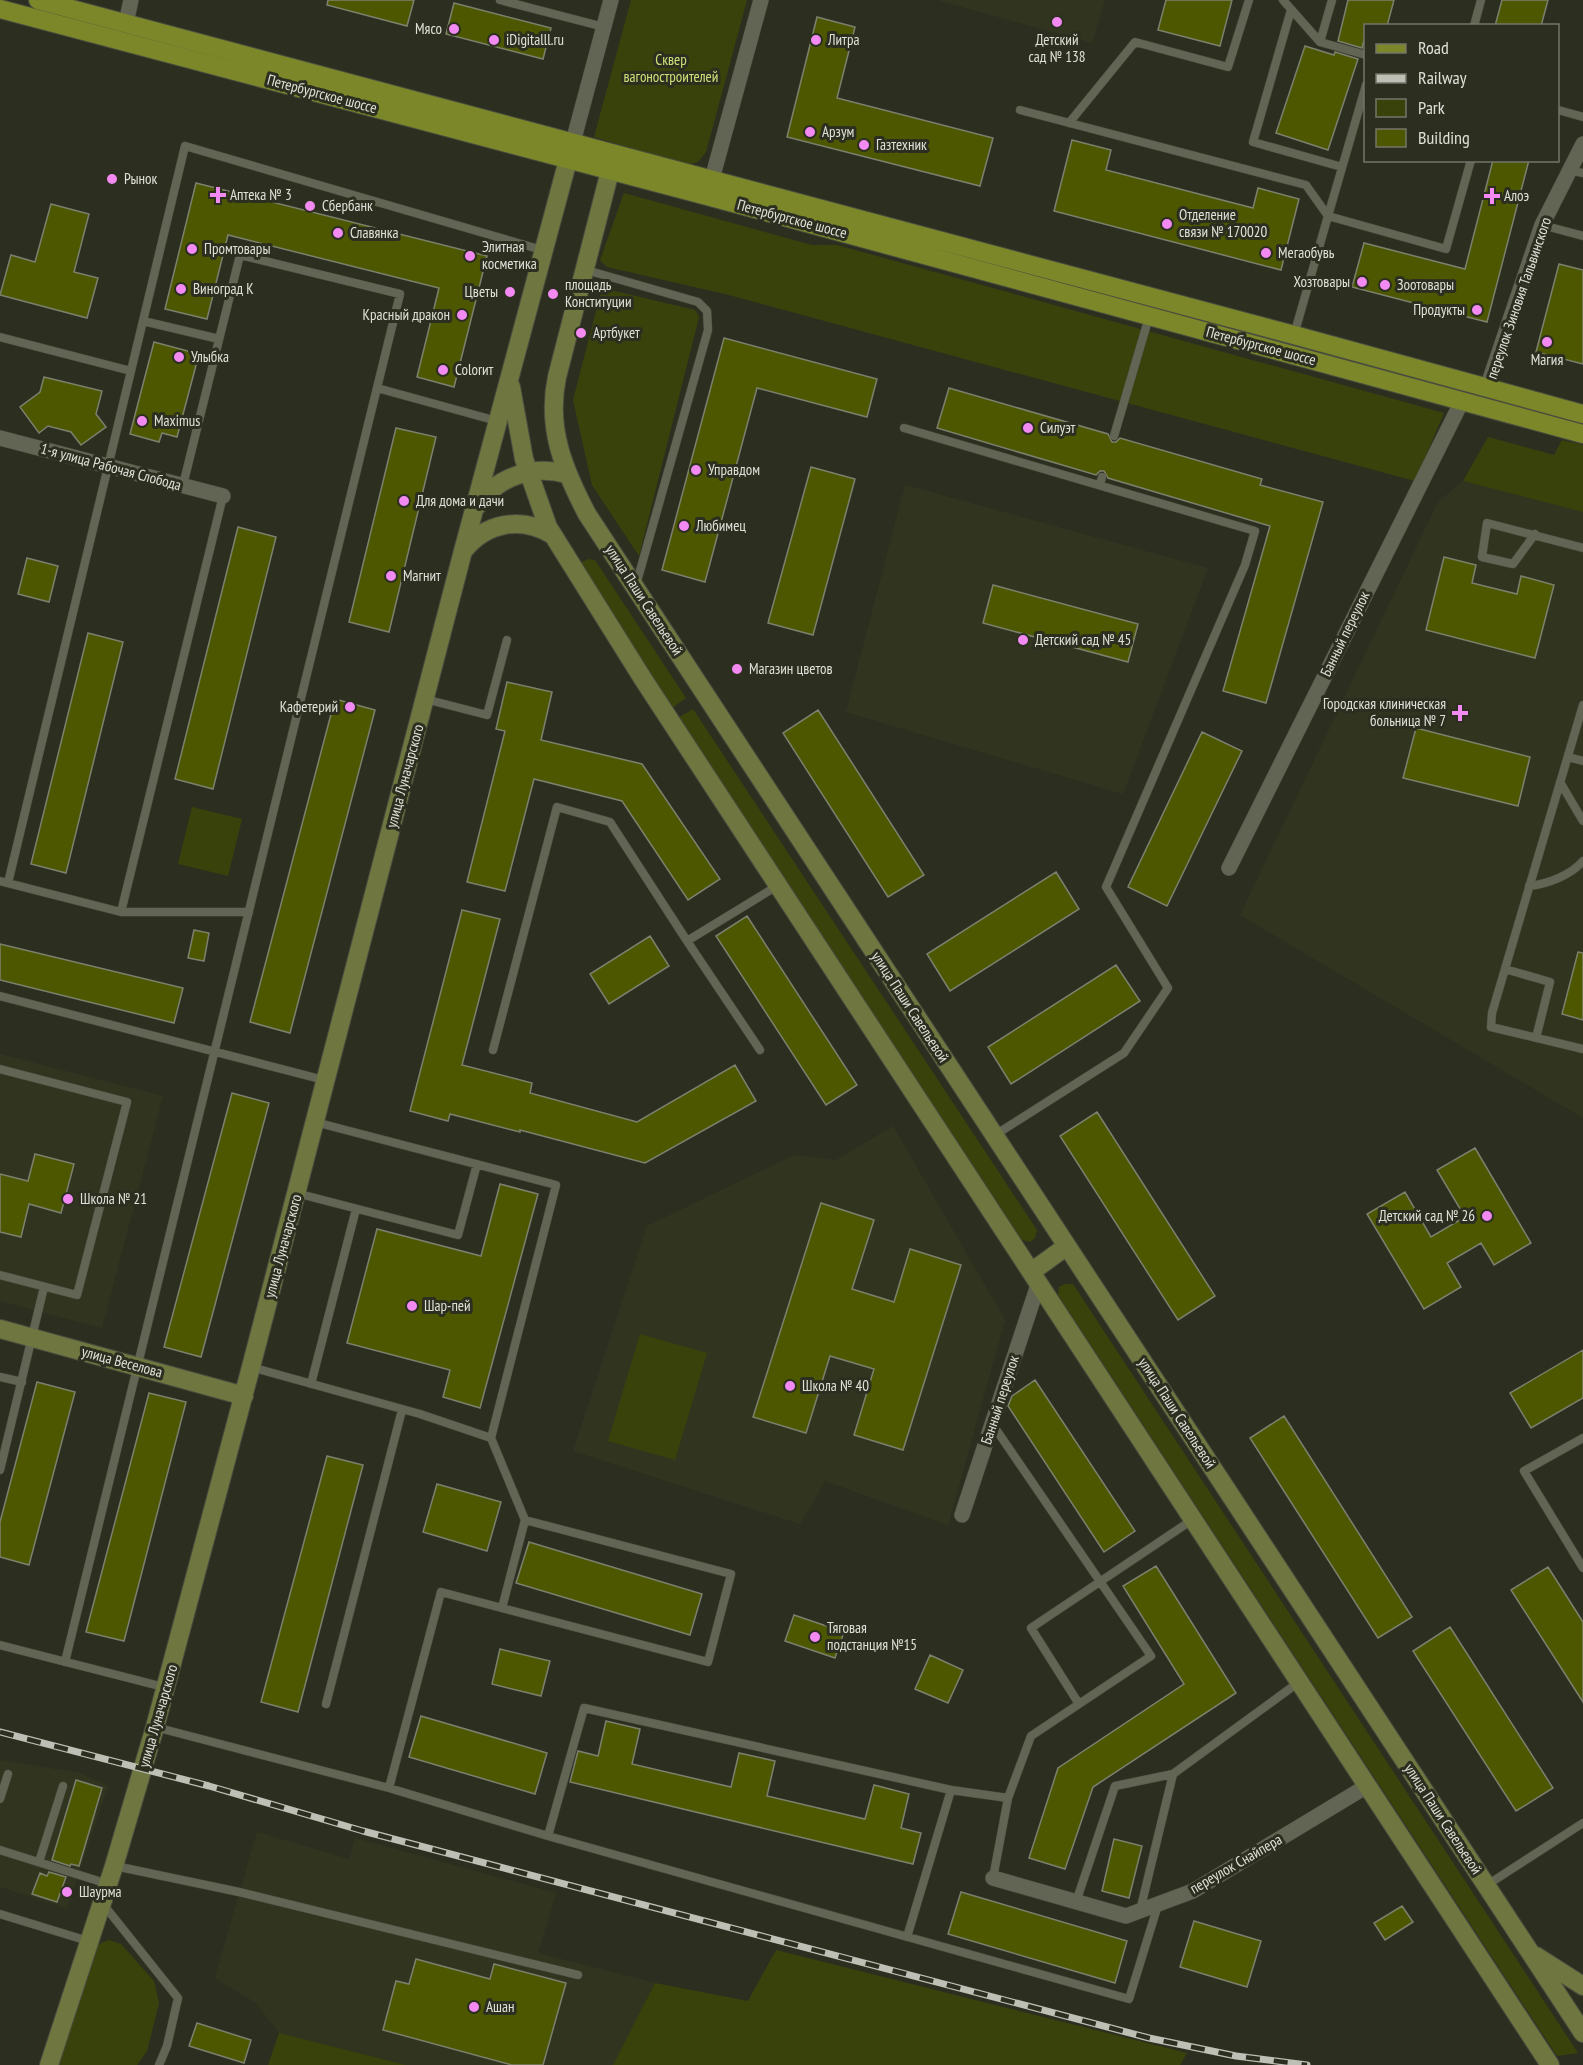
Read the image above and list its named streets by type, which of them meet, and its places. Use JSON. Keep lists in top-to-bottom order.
{
  "streets": {
    "main road": [
      "Петербургское шоссе",
      "улица Паши Савельевой",
      "улица Луначарского",
      "улица Веселова"
    ],
    "street": [
      "переулок Зиновия Тальвинского",
      "1-я улица Рабочая Слобода",
      "Банный переулок",
      "переулок Снайпера"
    ]
  },
  "crossings": [
    ["Петербургское шоссе", "переулок Зиновия Тальвинского"],
    ["Петербургское шоссе", "улица Паши Савельевой"],
    ["Петербургское шоссе", "Банный переулок"],
    ["улица Луначарского", "улица Веселова"]
  ],
  "parks": ["Сквер вагоностроителей"],
  "places": {
    "other": [
      "Детский сад № 138",
      "Мясо",
      "iDigitalll.ru",
      "Литра",
      "Арзум",
      "Газтехник",
      "Рынок",
      "Сбербанк",
      "Отделение связи № 170020",
      "Славянка",
      "Промтовары",
      "Мегаобувь",
      "Элитная косметика",
      "Хозтовары",
      "Зоотовары",
      "Виноград К",
      "Цветы",
      "площадь Конституции",
      "Продукты",
      "Красный дракон",
      "Артбукет",
      "Магия",
      "Улыбка",
      "Colorит",
      "Maximus",
      "Силуэт",
      "Управдом",
      "Для дома и дачи",
      "Любимец",
      "Магнит",
      "Детский сад № 45",
      "Магазин цветов",
      "Кафетерий",
      "Школа № 21",
      "Детский сад № 26",
      "Шар-пей",
      "Школа № 40",
      "Тяговая подстанция №15",
      "Шаурма",
      "Ашан"
    ],
    "health": ["Аптека № 3", "Алоэ", "Городская клиническая больница № 7"]
  },
  "legend": [
    "Road",
    "Railway",
    "Park",
    "Building"
  ]
}
